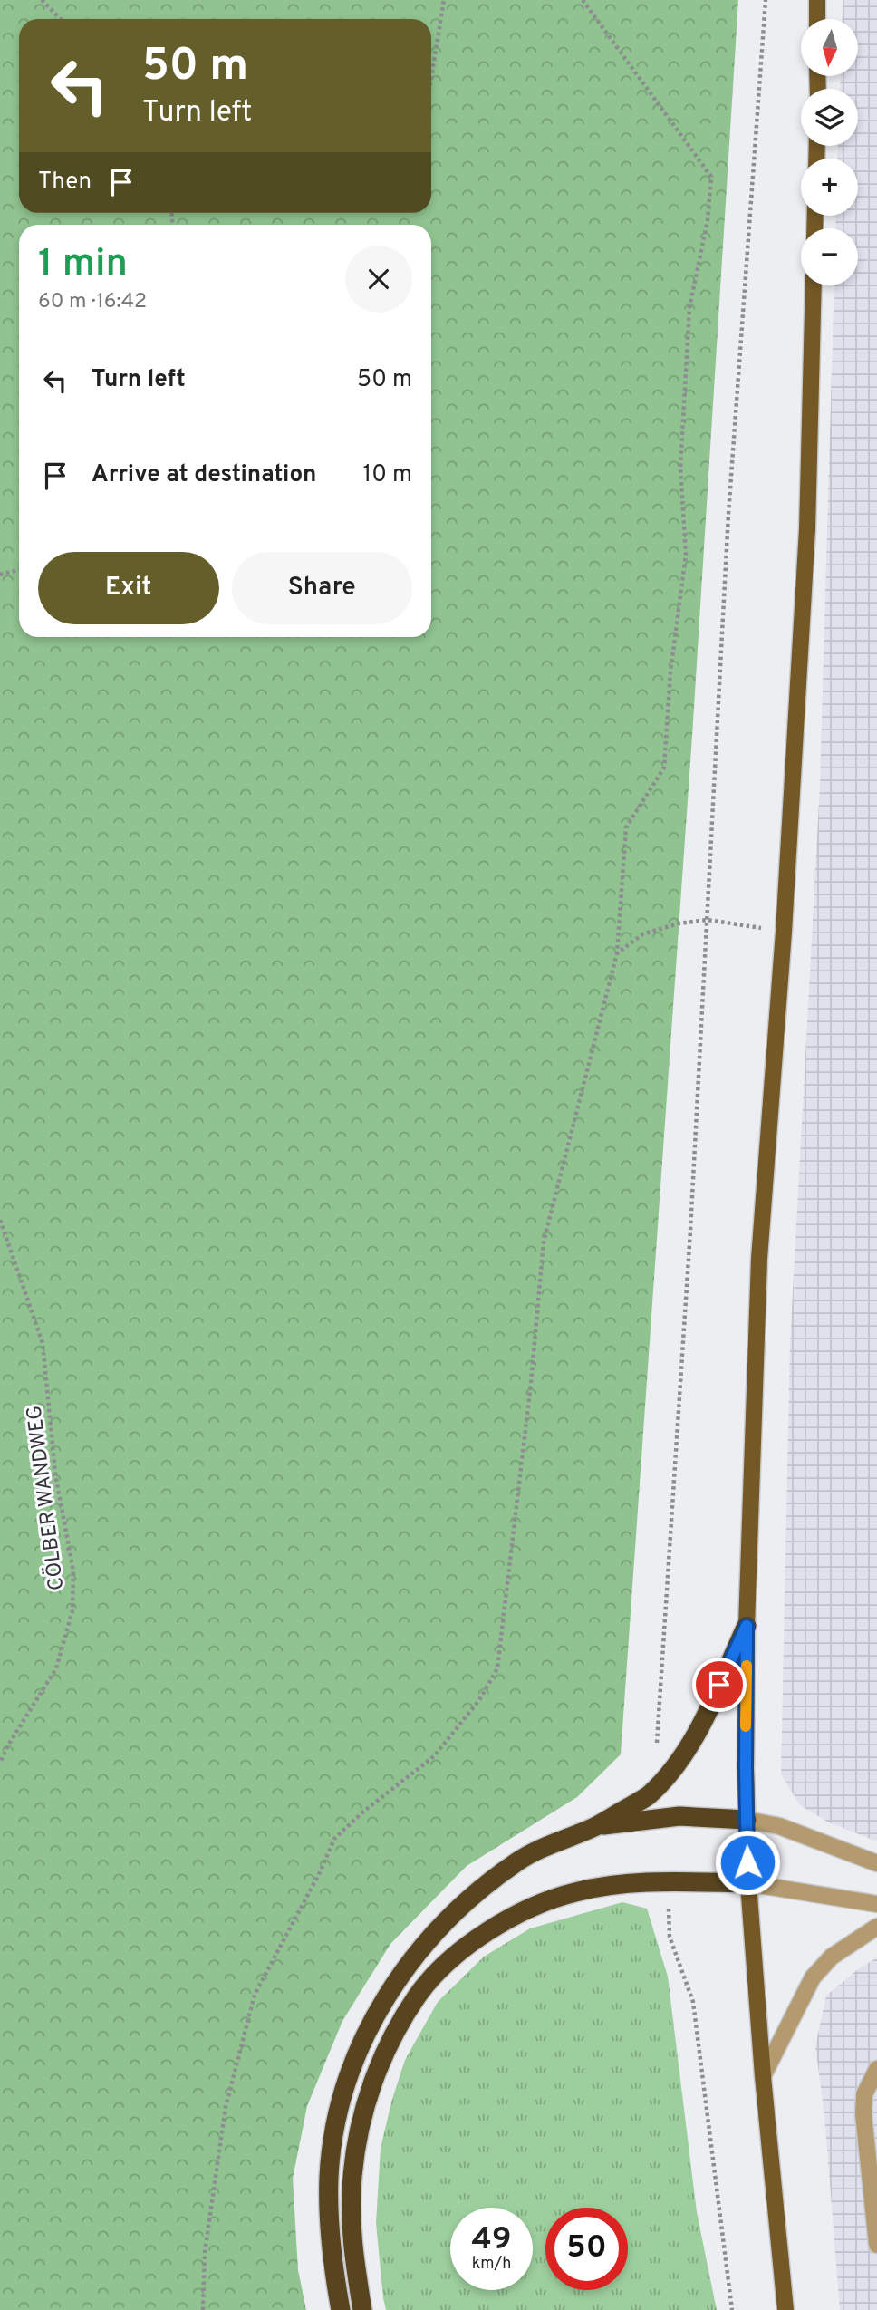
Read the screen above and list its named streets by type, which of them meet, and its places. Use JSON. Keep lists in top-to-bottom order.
{
  "streets": {
    "path": ["CÖLBER WANDWEG"]
  },
  "north": "bottom",
  "page": {
    "map_buttons": ["+", "−"],
    "turn": ["50 m", "Turn left"],
    "then": "Then",
    "heading": ["1 min", "60 m · 16:42"],
    "list": [
      {
        "name": "Turn left",
        "value": "50 m"
      },
      {
        "name": "Arrive at destination",
        "value": "10 m"
      }
    ],
    "buttons": ["Exit", "Share"],
    "speed": "49 km/h",
    "limit": "50"
  }
}
